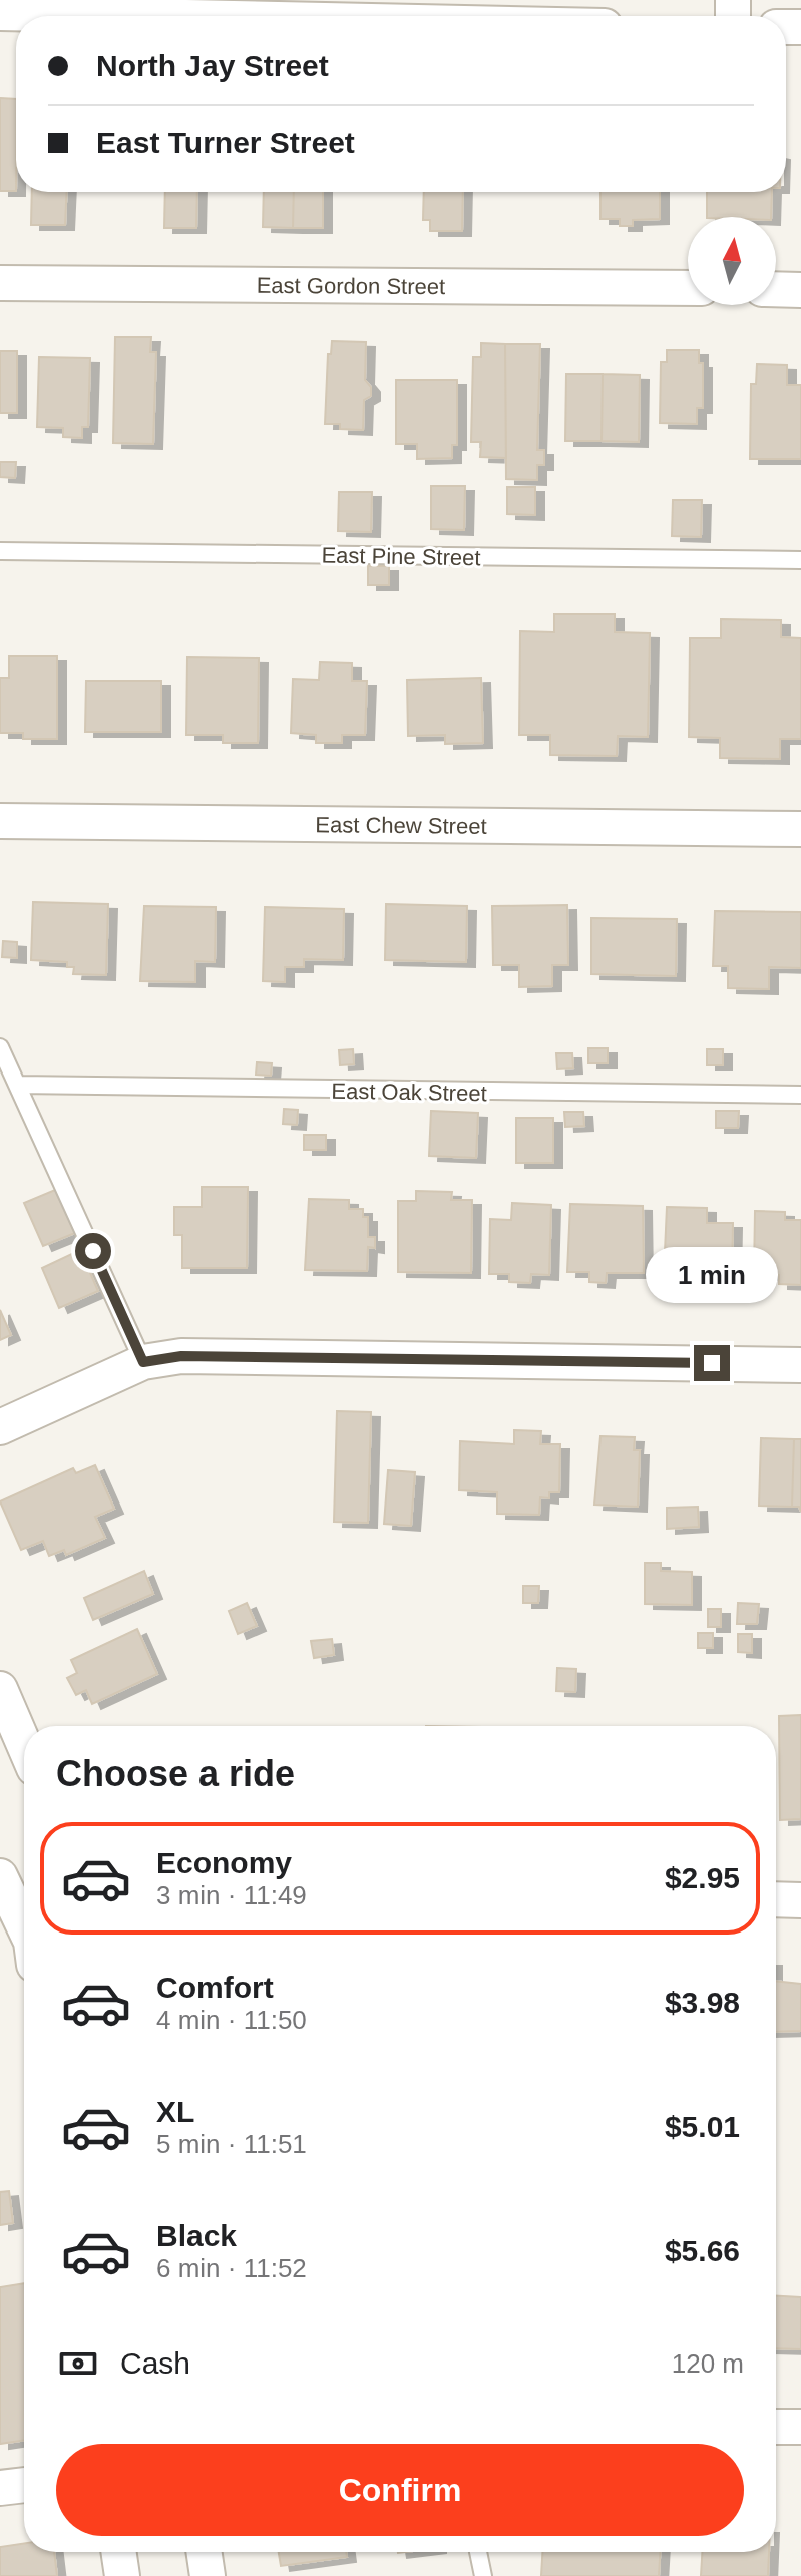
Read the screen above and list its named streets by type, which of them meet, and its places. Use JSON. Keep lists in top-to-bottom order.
{
  "streets": {
    "street": ["East Gordon Street", "East Chew Street"],
    "lane": ["East Pine Street", "East Oak Street"]
  },
  "north": "top",
  "page": {
    "banner": ["North Jay Street", "East Turner Street"],
    "bubble": "1 min",
    "heading": "Choose a ride",
    "list": [
      {
        "name": "Economy",
        "note": "3 min · 11:49",
        "value": "$2.95"
      },
      {
        "name": "Comfort",
        "note": "4 min · 11:50",
        "value": "$3.98"
      },
      {
        "name": "XL",
        "note": "5 min · 11:51",
        "value": "$5.01"
      },
      {
        "name": "Black",
        "note": "6 min · 11:52",
        "value": "$5.66"
      }
    ],
    "pay": ["Cash", "120 m"],
    "buttons": "Confirm"
  }
}
